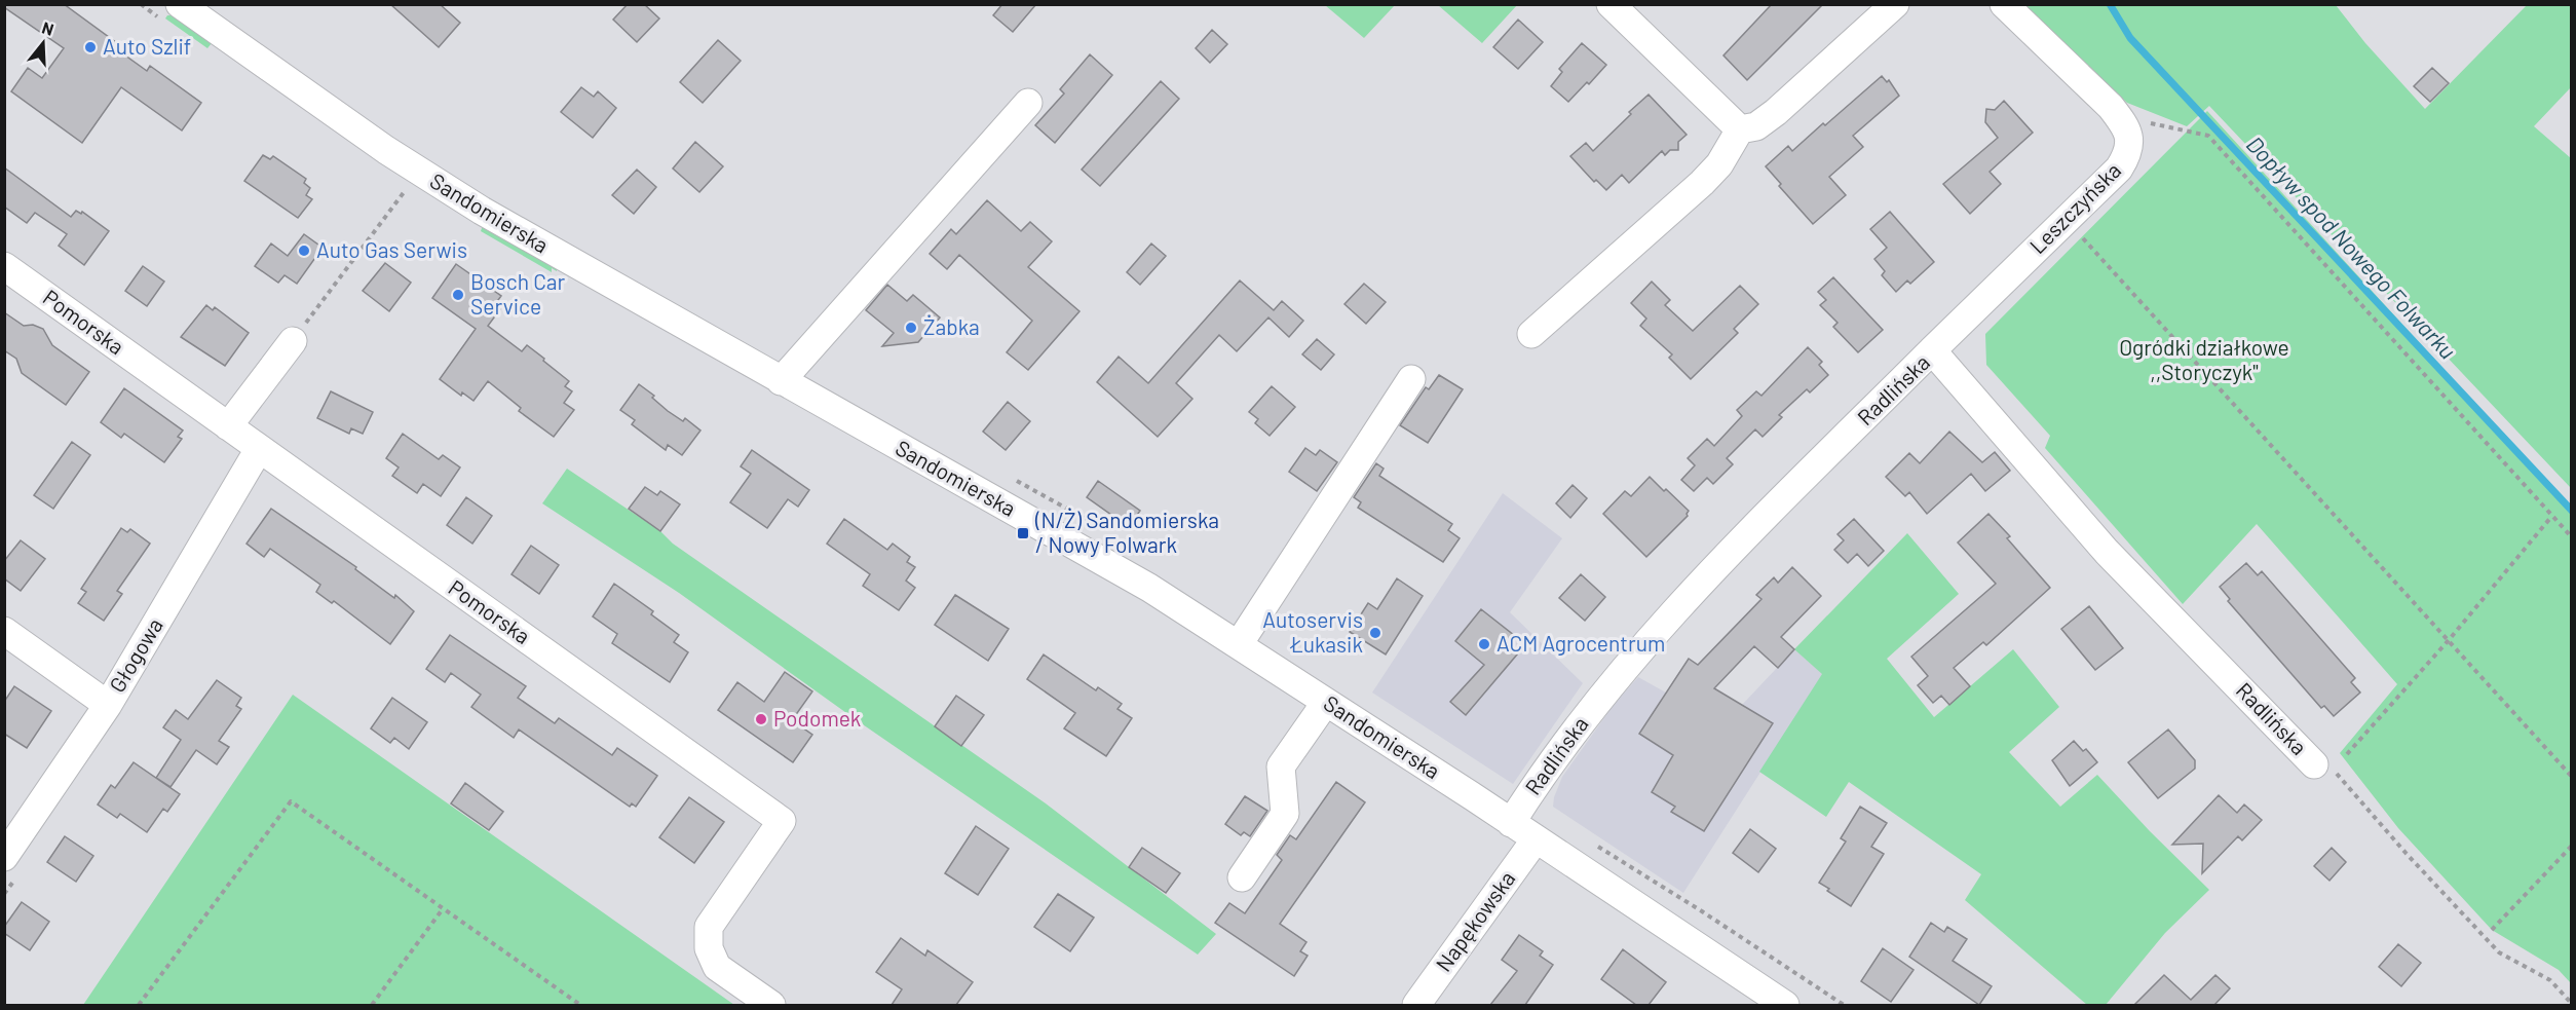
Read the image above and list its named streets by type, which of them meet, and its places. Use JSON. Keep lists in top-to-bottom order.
{
  "streets": {
    "street": [
      "Leszczyńska",
      "Sandomierska",
      "Pomorska",
      "Radlińska",
      "Głogowa",
      "Napękowska"
    ]
  },
  "crossings": [
    ["Leszczyńska", "Radlińska"],
    ["Sandomierska", "Radlińska"],
    ["Sandomierska", "Napękowska"],
    ["Pomorska", "Głogowa"]
  ],
  "water": ["Dopływ spod Nowego Folwarku"],
  "parks": ["Ogródki działkowe ,,Storyczyk\""],
  "places": {
    "other": [
      "Auto Szlif",
      "Auto Gas Serwis",
      "Bosch Car Service",
      "Żabka",
      "Autoservis Łukasik",
      "ACM Agrocentrum",
      "Podomek"
    ],
    "transit": ["(N/Ż) Sandomierska / Nowy Folwark"]
  },
  "north": "top"
}
